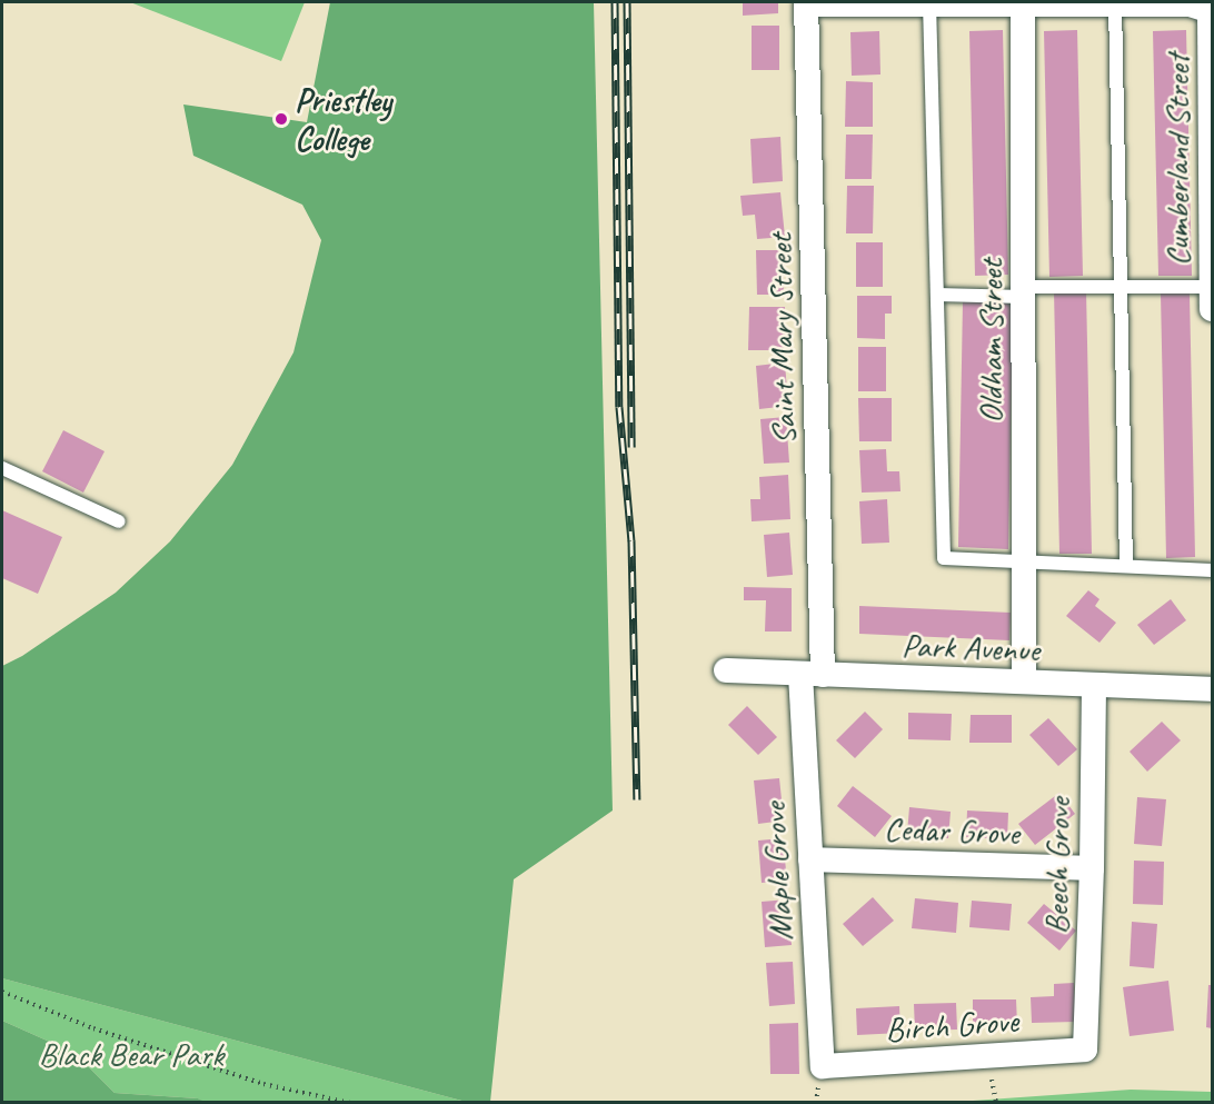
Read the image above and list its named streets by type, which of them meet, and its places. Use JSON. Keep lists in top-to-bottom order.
{
  "streets": {
    "street": [
      "Cumberland Street",
      "Saint Mary Street",
      "Oldham Street",
      "Park Avenue",
      "Cedar Grove",
      "Beech Grove",
      "Maple Grove",
      "Birch Grove"
    ]
  },
  "crossings": [
    ["Saint Mary Street", "Park Avenue"],
    ["Saint Mary Street", "Maple Grove"],
    ["Oldham Street", "Park Avenue"],
    ["Park Avenue", "Beech Grove"],
    ["Park Avenue", "Maple Grove"],
    ["Cedar Grove", "Beech Grove"],
    ["Cedar Grove", "Maple Grove"],
    ["Beech Grove", "Birch Grove"],
    ["Maple Grove", "Birch Grove"]
  ],
  "parks": ["Black Bear Park"],
  "places": ["Priestley College"]
}
